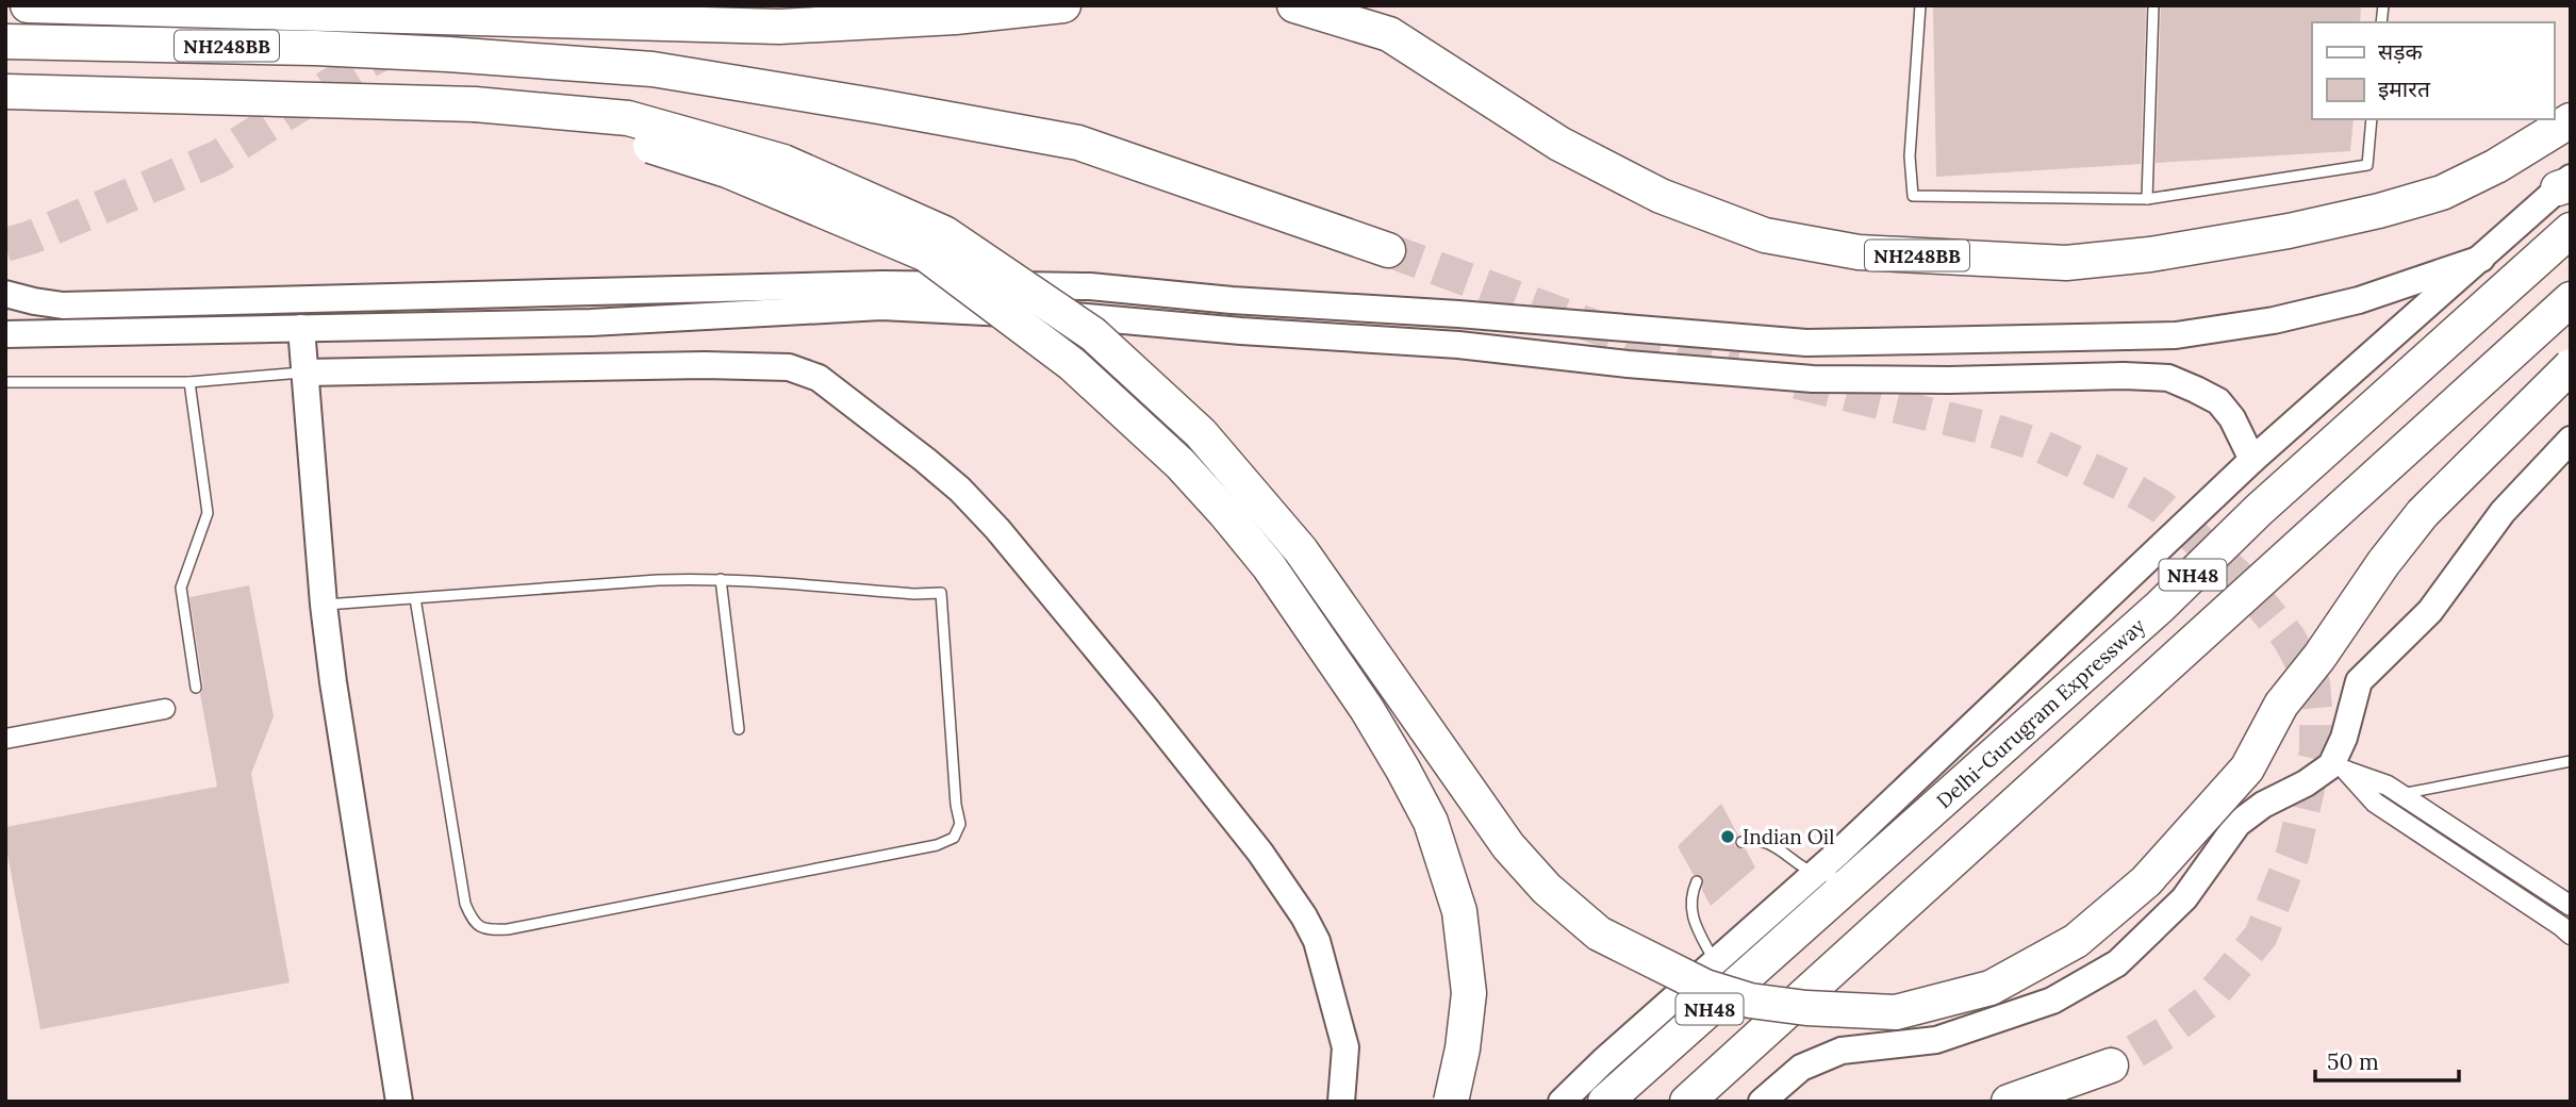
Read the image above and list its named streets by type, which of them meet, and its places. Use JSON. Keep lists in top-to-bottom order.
{
  "streets": {
    "highway": ["NH248BB", "NH48", "Delhi-Gurugram Expressway"]
  },
  "places": ["Indian Oil"],
  "legend": ["सड़क", "इमारत"],
  "scale_bar": "50 m"
}
